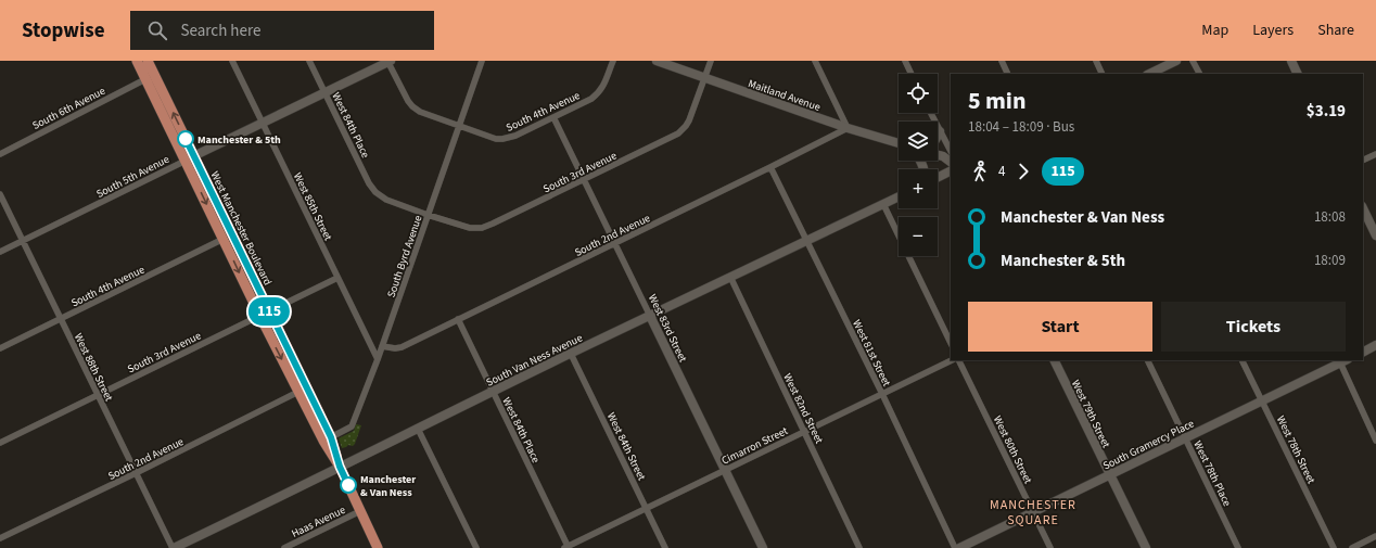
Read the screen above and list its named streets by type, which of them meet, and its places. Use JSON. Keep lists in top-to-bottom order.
{
  "streets": {
    "main road": ["West Manchester Boulevard"],
    "street": [
      "Maitland Avenue",
      "South 6th Avenue",
      "South 4th Avenue",
      "West 84th Place",
      "South 3rd Avenue",
      "South 5th Avenue",
      "West 85th Street",
      "South 2nd Avenue",
      "South Byrd Avenue",
      "West 83rd Street",
      "West 81st Street",
      "South Van Ness Avenue",
      "West 88th Street",
      "West 82nd Street",
      "West 79th Street",
      "South Gramercy Place",
      "Cimarron Street",
      "West 84th Street",
      "West 80th Street",
      "West 78th Street",
      "West 78th Place",
      "Haas Avenue"
    ]
  },
  "crossings": [
    ["Maitland Avenue", "South 3rd Avenue"],
    ["Maitland Avenue", "South 2nd Avenue"],
    ["South 6th Avenue", "West Manchester Boulevard"],
    ["South 4th Avenue", "West Manchester Boulevard"],
    ["South 4th Avenue", "South Byrd Avenue"],
    ["South 4th Avenue", "West 83rd Street"],
    ["South 4th Avenue", "West 88th Street"],
    ["West 84th Place", "South 3rd Avenue"],
    ["West 84th Place", "South 5th Avenue"],
    ["West 84th Place", "South 2nd Avenue"],
    ["West 84th Place", "South Byrd Avenue"],
    ["West 84th Place", "South Van Ness Avenue"],
    ["West 84th Place", "Cimarron Street"],
    ["South 3rd Avenue", "West 85th Street"],
    ["South 3rd Avenue", "West Manchester Boulevard"],
    ["South 3rd Avenue", "South Byrd Avenue"],
    ["South 3rd Avenue", "West 83rd Street"],
    ["South 3rd Avenue", "West 88th Street"],
    ["South 5th Avenue", "West 85th Street"],
    ["South 5th Avenue", "West Manchester Boulevard"],
    ["South 5th Avenue", "West 88th Street"],
    ["West 85th Street", "South Byrd Avenue"],
    ["West Manchester Boulevard", "South 2nd Avenue"],
    ["West Manchester Boulevard", "South Byrd Avenue"],
    ["West Manchester Boulevard", "South Van Ness Avenue"],
    ["West Manchester Boulevard", "Haas Avenue"],
    ["South 2nd Avenue", "South Byrd Avenue"],
    ["South 2nd Avenue", "West 83rd Street"],
    ["South 2nd Avenue", "West 81st Street"],
    ["South 2nd Avenue", "West 88th Street"],
    ["West 83rd Street", "South Van Ness Avenue"],
    ["West 83rd Street", "Cimarron Street"],
    ["West 81st Street", "South Van Ness Avenue"],
    ["West 81st Street", "Cimarron Street"],
    ["South Van Ness Avenue", "West 88th Street"],
    ["South Van Ness Avenue", "West 82nd Street"],
    ["South Van Ness Avenue", "West 84th Street"],
    ["West 82nd Street", "Cimarron Street"],
    ["West 79th Street", "South Gramercy Place"],
    ["South Gramercy Place", "West 80th Street"],
    ["South Gramercy Place", "West 78th Street"],
    ["South Gramercy Place", "West 78th Place"],
    ["Cimarron Street", "West 84th Street"]
  ],
  "districts": ["MANCHESTER SQUARE"],
  "places": ["Manchester & 5th", "Manchester & Van Ness"],
  "lines": ["bus line 115"],
  "page": {
    "header": "Stopwise",
    "search": "Search here",
    "nav": ["Map", "Layers", "Share"],
    "on_map": "115",
    "map_buttons": ["+", "−"],
    "heading": ["5 min", "18:04 – 18:09 · Bus", "$3.19"],
    "legs": ["4", "115"],
    "list": [
      {
        "name": "Manchester & Van Ness",
        "value": "18:08"
      },
      {
        "name": "Manchester & 5th",
        "value": "18:09"
      }
    ],
    "buttons": ["Start", "Tickets"]
  }
}
